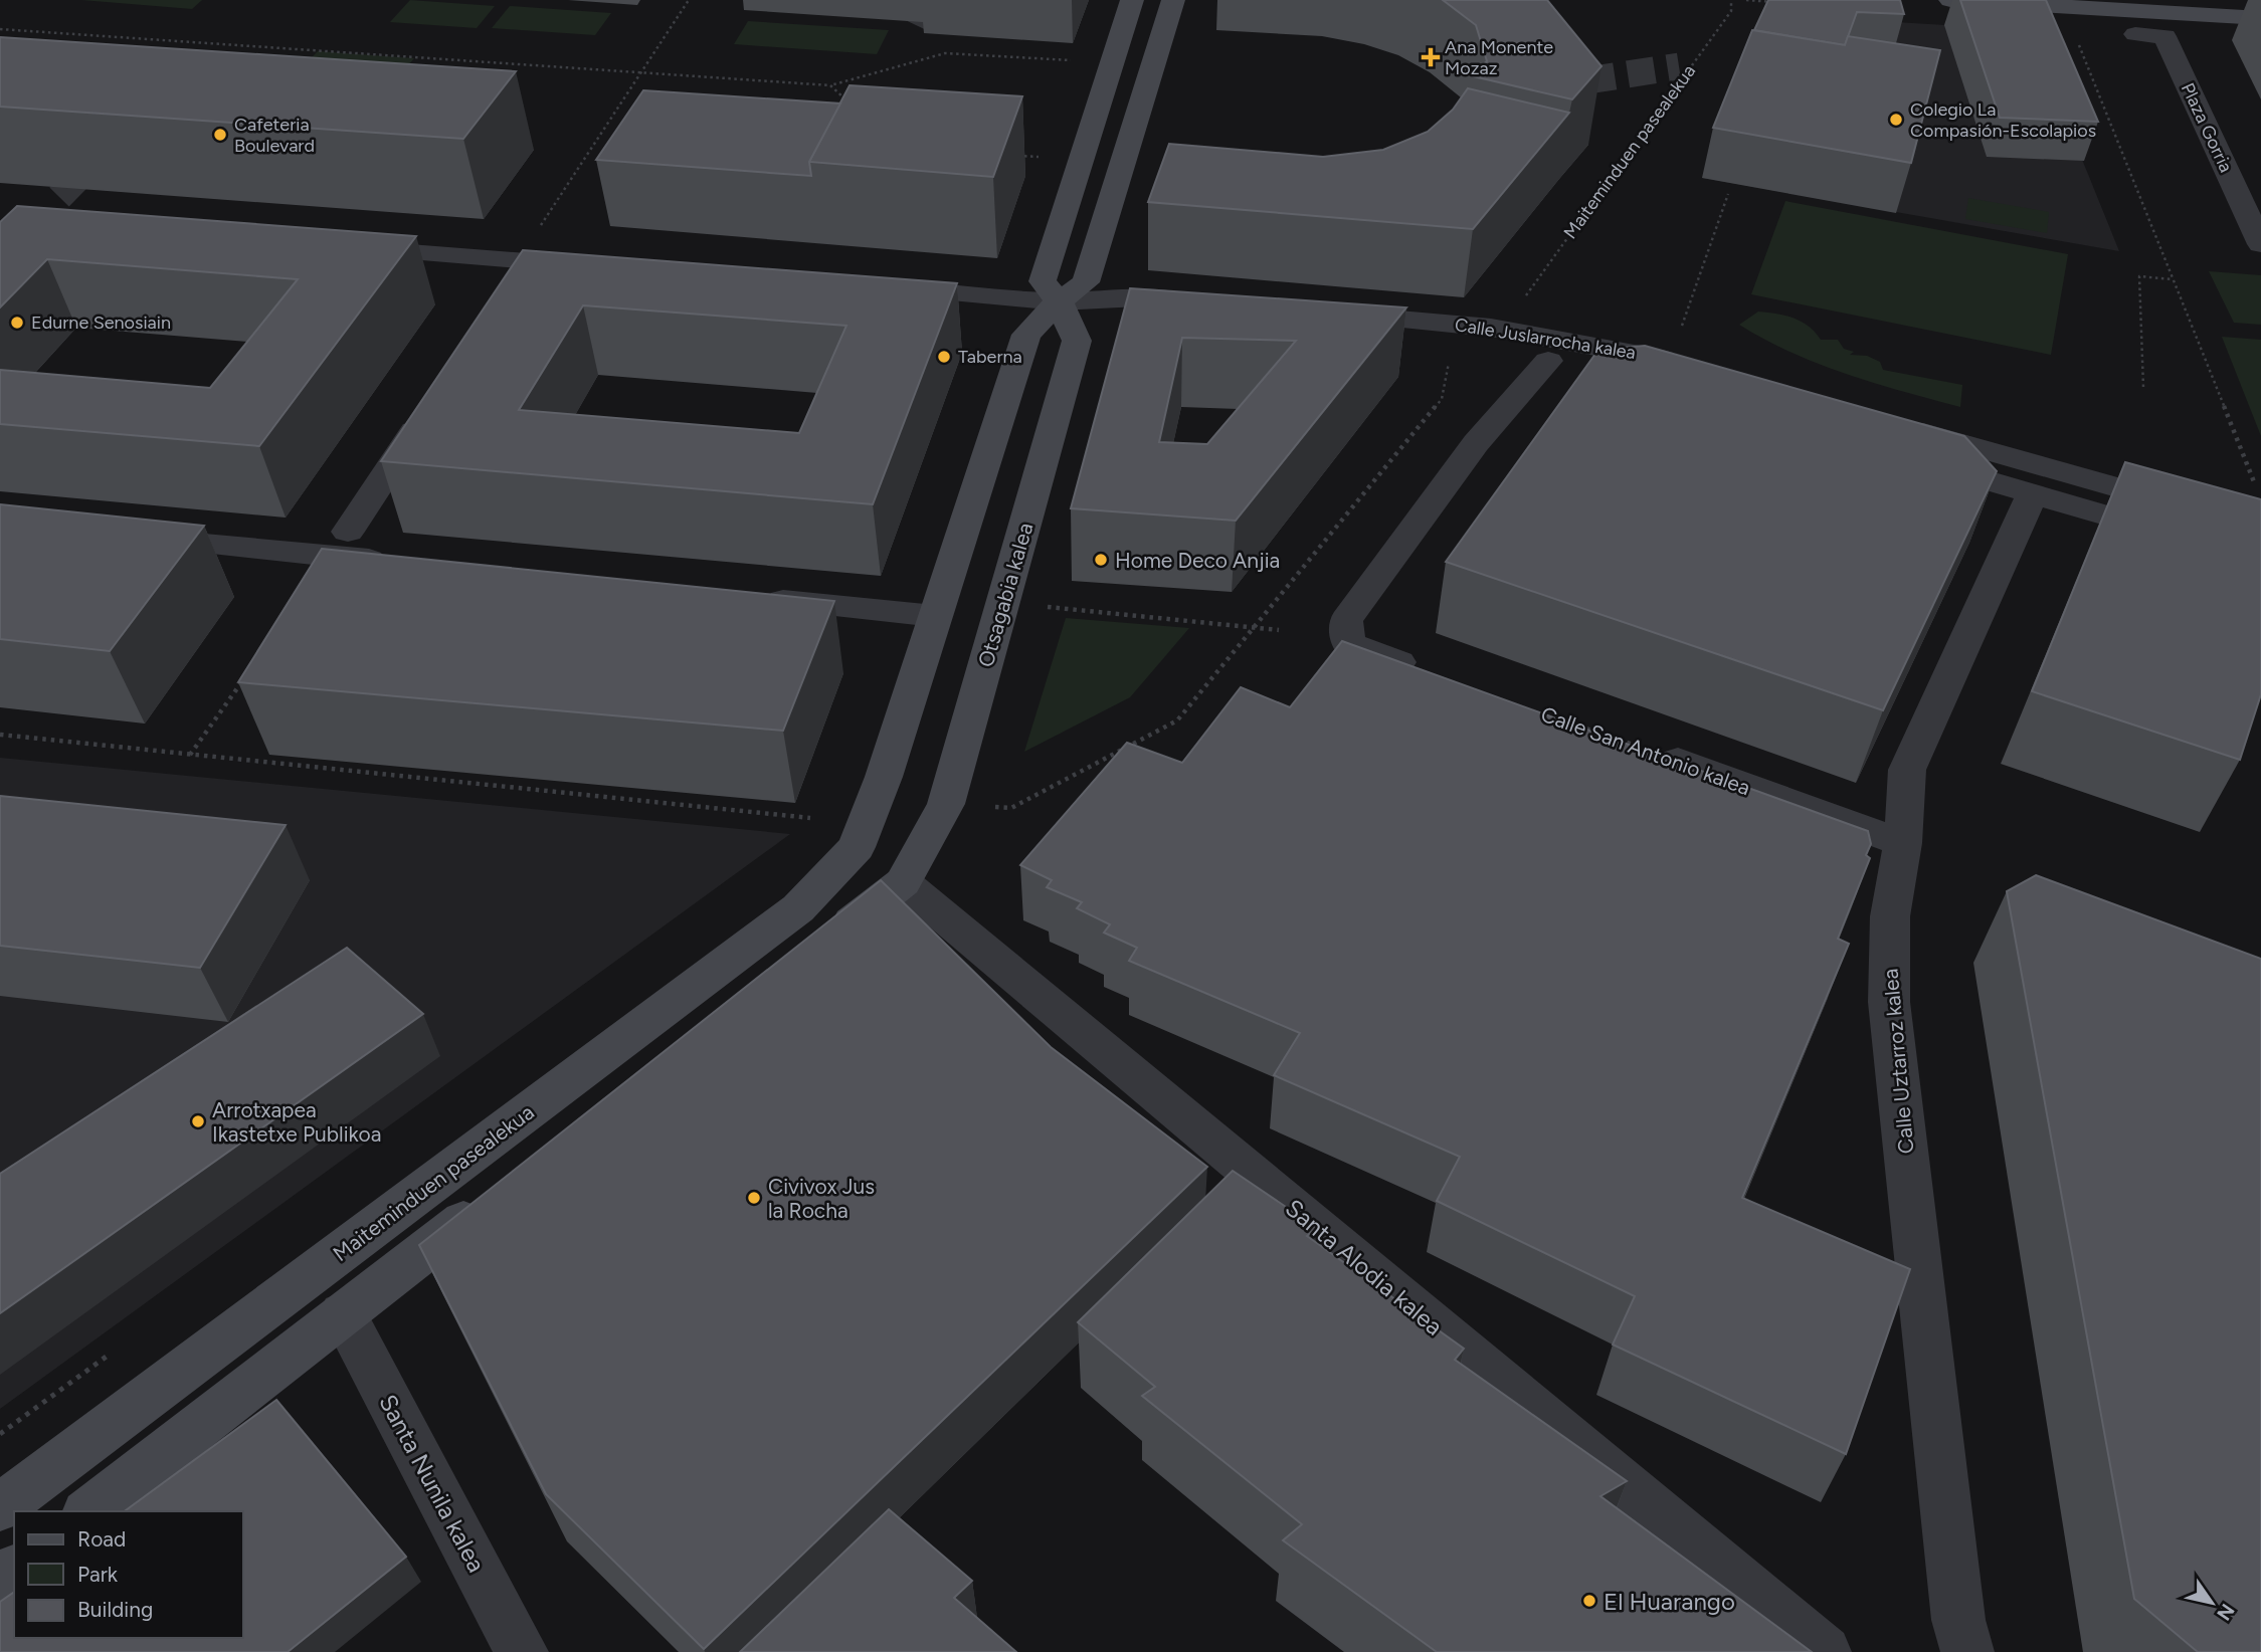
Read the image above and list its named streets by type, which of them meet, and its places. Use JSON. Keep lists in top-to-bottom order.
{
  "streets": {
    "street": [
      "Plaza Gorria",
      "Maiteminduen pasealekua",
      "Calle Juslarrocha kalea",
      "Otsagabia kalea",
      "Calle San Antonio kalea",
      "Calle Uztarroz kalea",
      "Santa Alodia kalea",
      "Santa Nunila kalea"
    ]
  },
  "crossings": [
    ["Otsagabia kalea", "Santa Alodia kalea"],
    ["Calle San Antonio kalea", "Calle Uztarroz kalea"]
  ],
  "places": {
    "health": ["Ana Monente Mozaz"],
    "other": [
      "Colegio La Compasión-Escolapios",
      "Cafeteria Boulevard",
      "Edurne Senosiain",
      "Taberna",
      "Home Deco Anjia",
      "Arrotxapea Ikastetxe Publikoa",
      "Civivox Jus la Rocha",
      "El Huarango"
    ]
  },
  "legend": ["Road", "Park", "Building"],
  "north": "bottom right"
}
